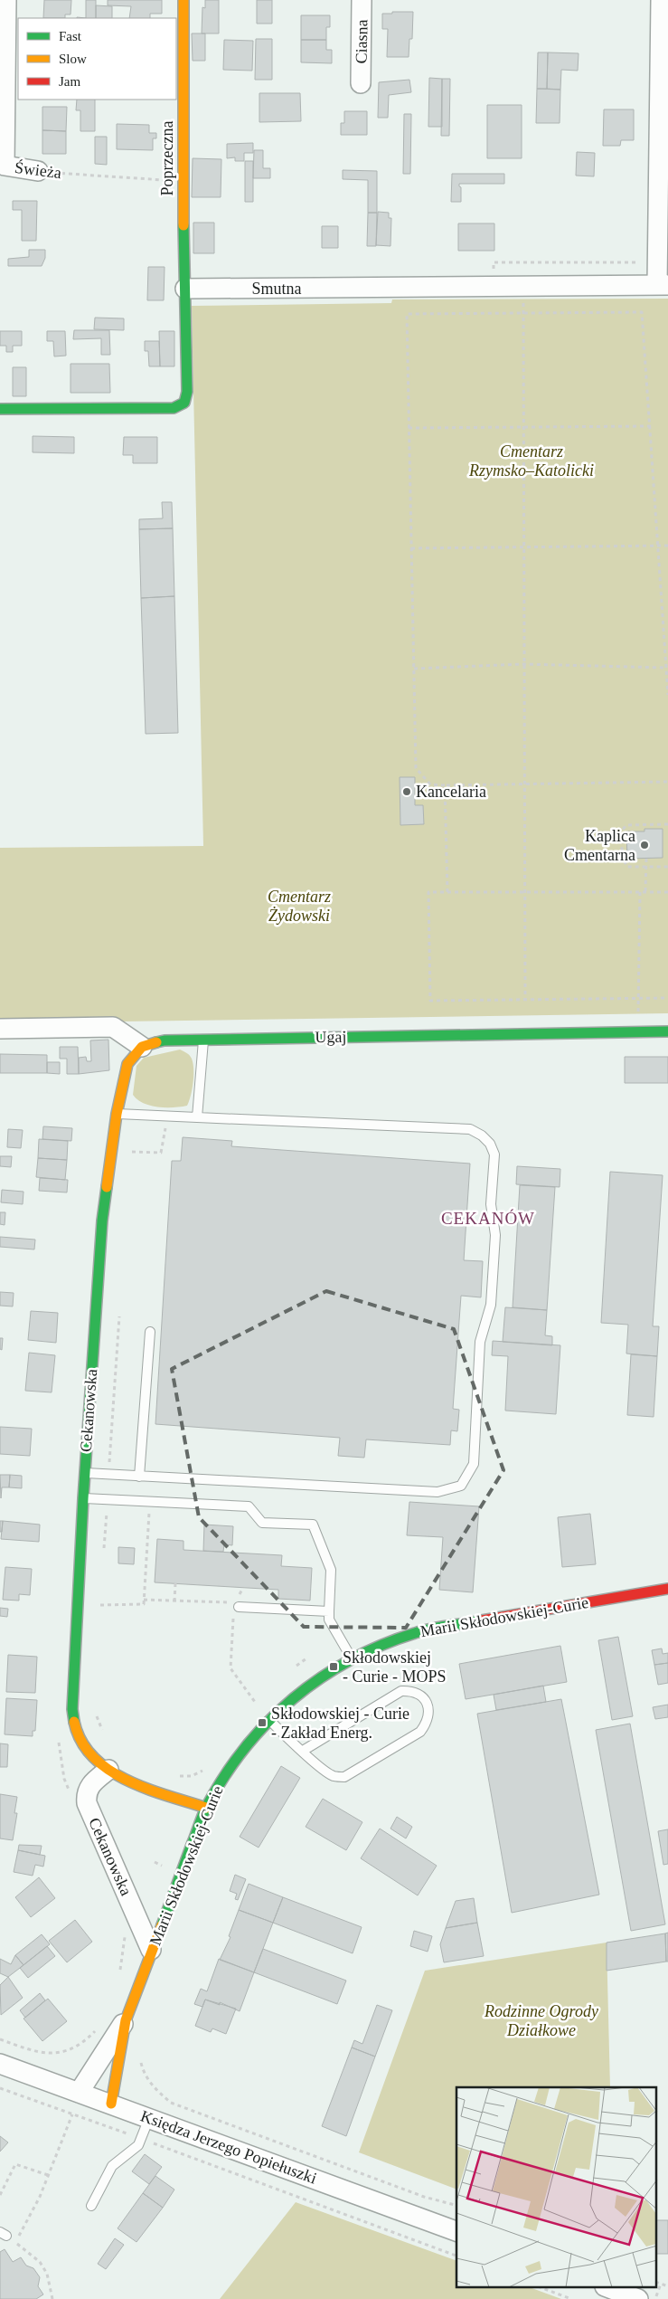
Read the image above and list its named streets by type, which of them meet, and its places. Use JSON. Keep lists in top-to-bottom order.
{
  "streets": {
    "street": [
      "Ciasna",
      "Poprzeczna",
      "Świeża",
      "Smutna",
      "Ugaj",
      "Cekanowska",
      "Marii Skłodowskiej-Curie",
      "Księdza Jerzego Popiełuszki"
    ]
  },
  "crossings": [
    ["Poprzeczna", "Świeża"],
    ["Poprzeczna", "Smutna"],
    ["Ugaj", "Cekanowska"],
    ["Cekanowska", "Marii Skłodowskiej-Curie"],
    ["Marii Skłodowskiej-Curie", "Księdza Jerzego Popiełuszki"]
  ],
  "districts": ["CEKANÓW"],
  "parks": ["Cmentarz Rzymsko–Katolicki", "Cmentarz Żydowski", "Rodzinne Ogrody Działkowe"],
  "places": {
    "other": ["Kancelaria", "Kaplica Cmentarna"],
    "transit": ["Skłodowskiej - Curie - MOPS", "Skłodowskiej - Curie - Zakład Energ."]
  },
  "legend": ["Fast", "Slow", "Jam"]
}
